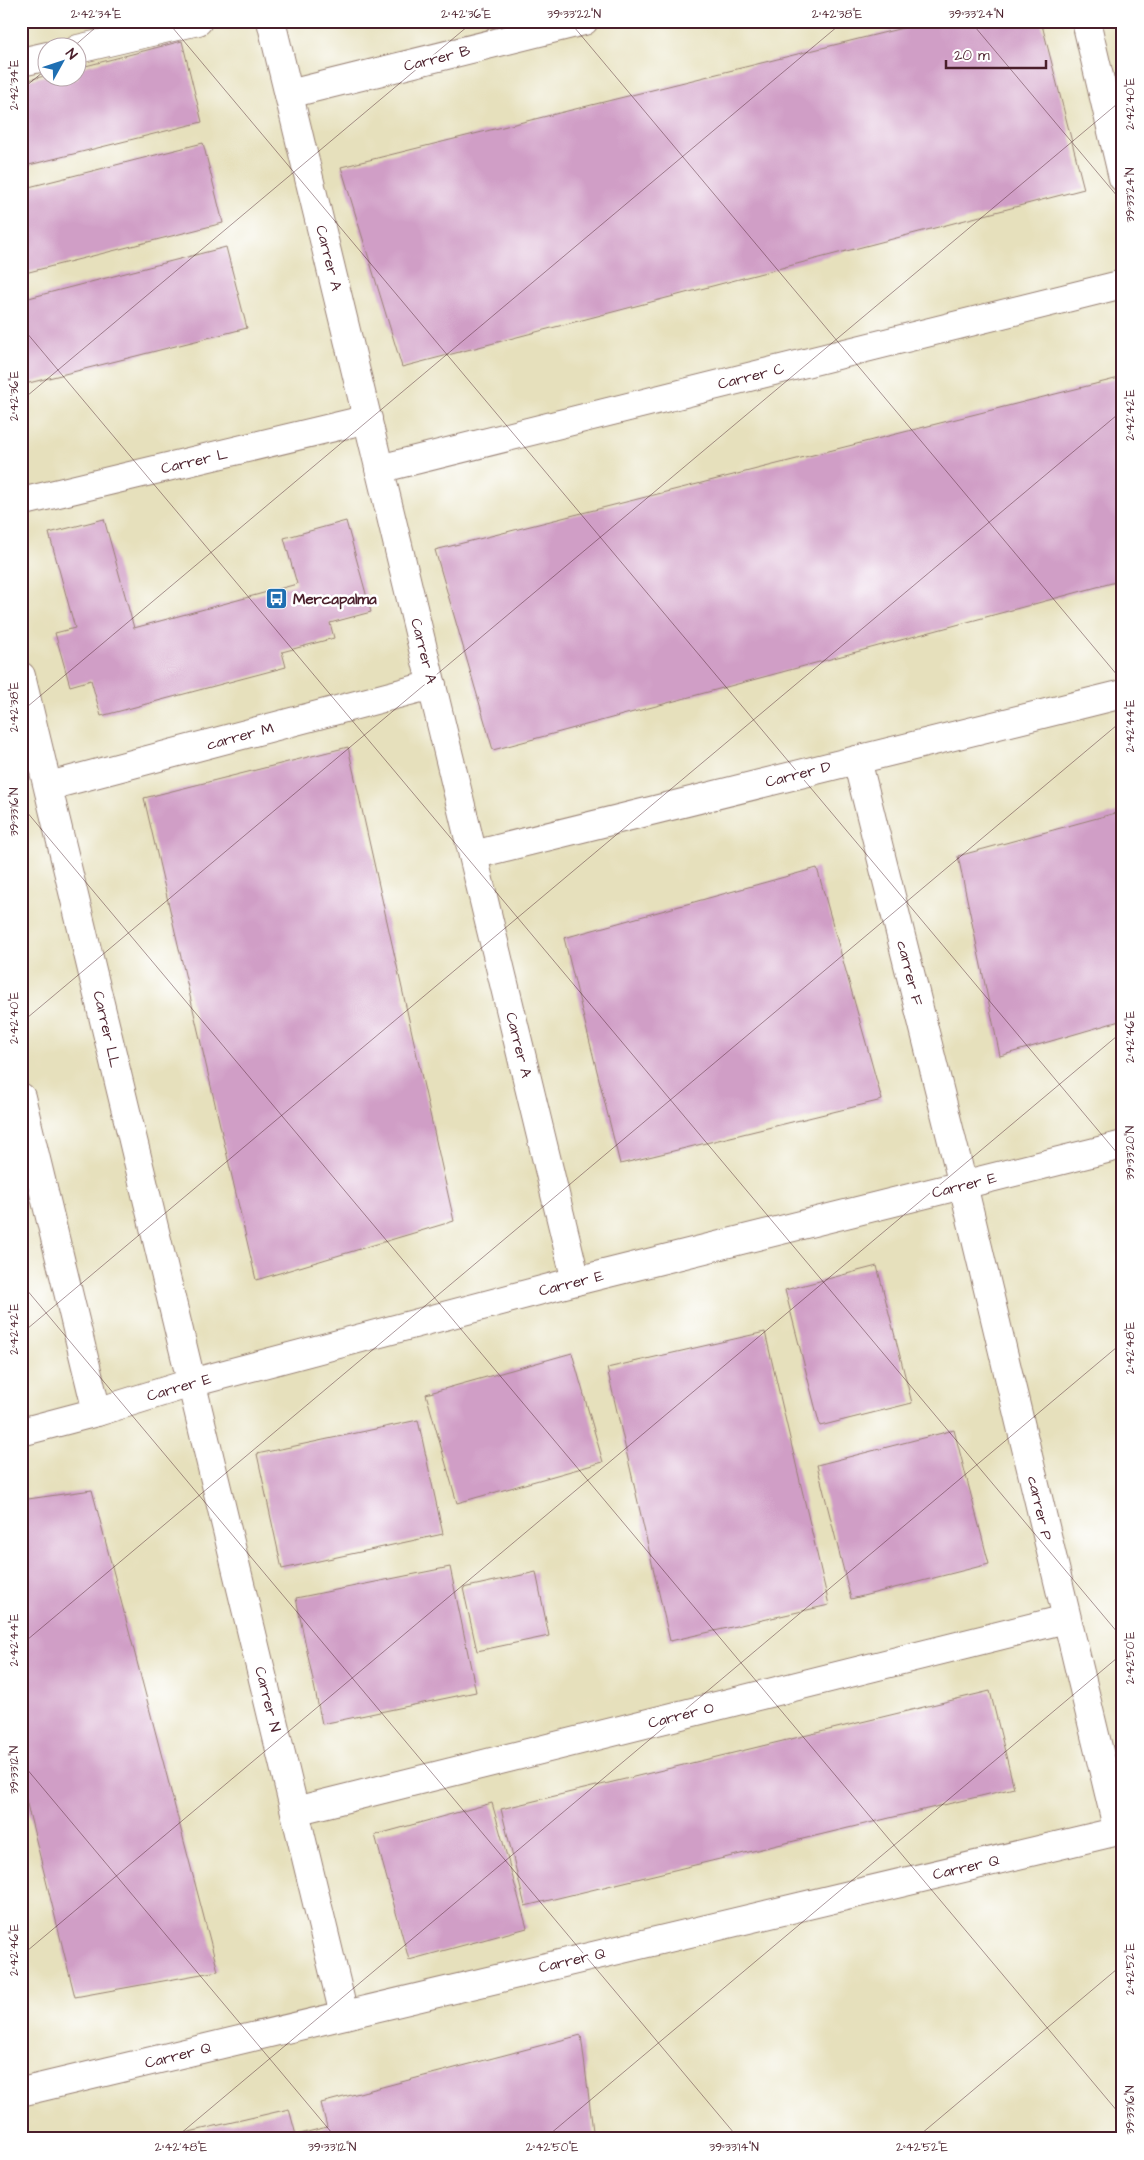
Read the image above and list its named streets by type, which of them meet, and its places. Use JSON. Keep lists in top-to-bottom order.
{
  "streets": {
    "lane": [
      "Carrer B",
      "Carrer A",
      "Carrer C",
      "Carrer L",
      "carrer M",
      "Carrer D",
      "carrer F",
      "Carrer LL",
      "Carrer E",
      "carrer P",
      "Carrer N",
      "Carrer O",
      "Carrer Q"
    ]
  },
  "crossings": [
    ["Carrer B", "Carrer A"],
    ["Carrer A", "Carrer C"],
    ["Carrer A", "Carrer L"],
    ["Carrer A", "carrer M"],
    ["Carrer A", "Carrer D"],
    ["Carrer A", "Carrer E"],
    ["carrer M", "Carrer LL"],
    ["Carrer D", "carrer F"],
    ["carrer F", "Carrer E"],
    ["carrer F", "carrer P"],
    ["Carrer LL", "Carrer E"],
    ["Carrer LL", "Carrer N"],
    ["Carrer E", "carrer P"],
    ["Carrer E", "Carrer N"],
    ["carrer P", "Carrer O"],
    ["carrer P", "Carrer Q"],
    ["Carrer N", "Carrer O"],
    ["Carrer N", "Carrer Q"]
  ],
  "places": {
    "bus stop": ["Mercapalma"]
  },
  "scale_bar": "20 m",
  "north": "top right",
  "coordinates": [
    "2°42'34\"E",
    "2°42'36\"E",
    "39°33'22\"N",
    "2°42'38\"E",
    "39°33'24\"N",
    "2°42'40\"E",
    "2°42'42\"E",
    "2°42'44\"E",
    "39°33'16\"N",
    "2°42'46\"E",
    "39°33'20\"N",
    "2°42'48\"E",
    "2°42'50\"E",
    "39°33'12\"N",
    "2°42'52\"E",
    "39°33'14\"N"
  ]
}
